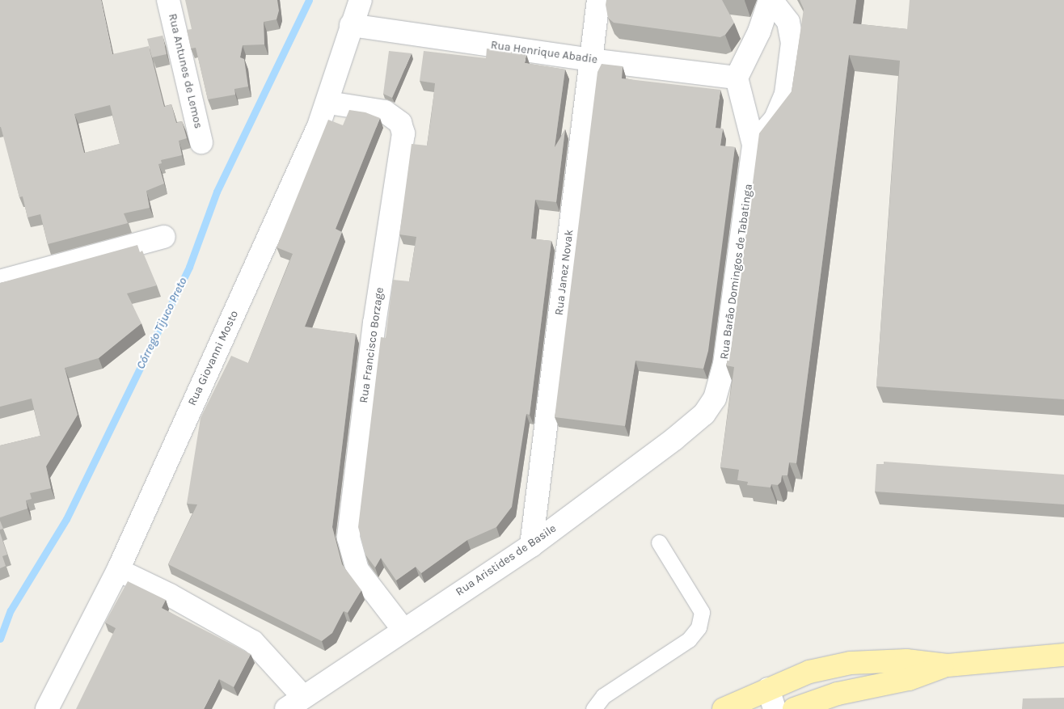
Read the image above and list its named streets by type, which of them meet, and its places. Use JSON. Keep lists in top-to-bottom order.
{
  "streets": {
    "street": [
      "Rua Henrique Abadie",
      "Rua Antunes de Lemos",
      "Rua Barão Domingos de Tabatinga",
      "Rua Janez Novak",
      "Rua Francisco Borzage",
      "Rua Giovanni Mosto",
      "Rua Aristides de Basile"
    ]
  },
  "crossings": [
    ["Rua Henrique Abadie", "Rua Barão Domingos de Tabatinga"],
    ["Rua Henrique Abadie", "Rua Janez Novak"],
    ["Rua Henrique Abadie", "Rua Giovanni Mosto"],
    ["Rua Barão Domingos de Tabatinga", "Rua Aristides de Basile"],
    ["Rua Janez Novak", "Rua Aristides de Basile"],
    ["Rua Francisco Borzage", "Rua Giovanni Mosto"],
    ["Rua Francisco Borzage", "Rua Aristides de Basile"]
  ],
  "water": ["Córrego Tijuco Preto"]
}
